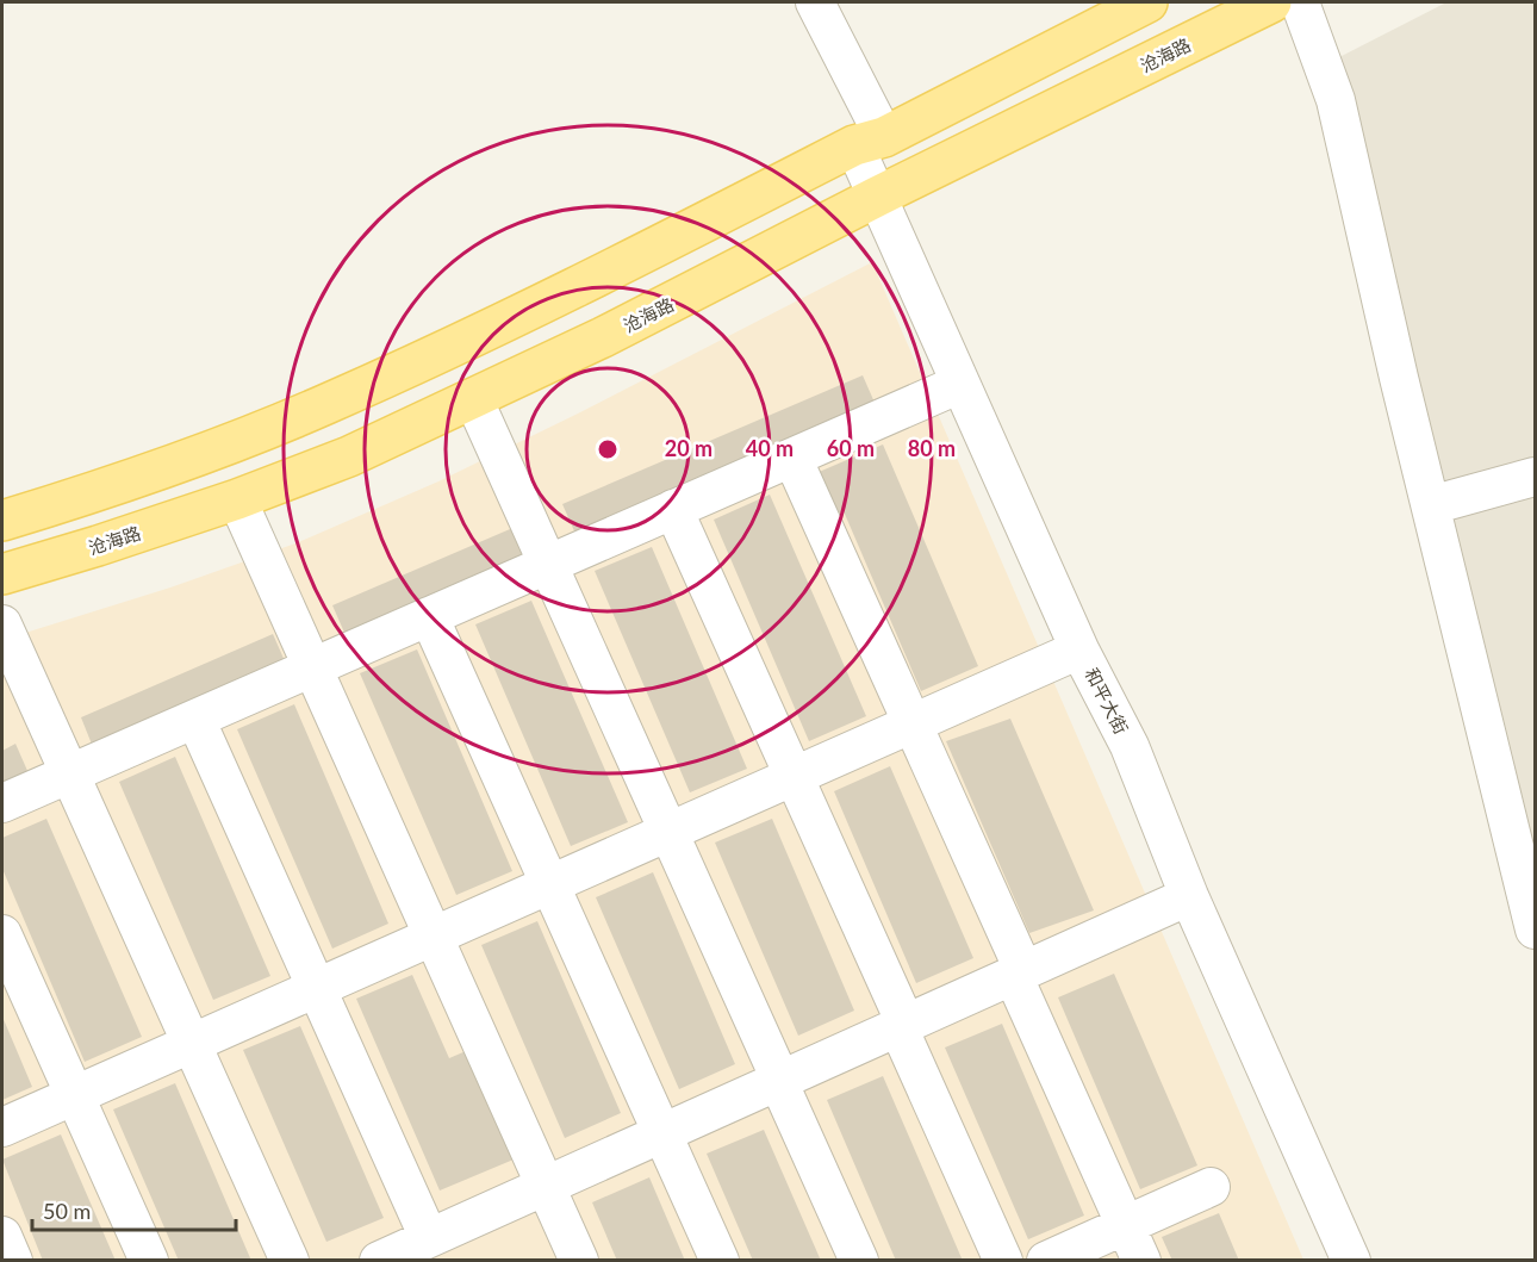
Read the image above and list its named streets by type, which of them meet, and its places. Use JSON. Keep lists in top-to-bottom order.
{
  "streets": {
    "main road": ["沧海路"],
    "street": ["和平大街"]
  },
  "crossings": [
    ["沧海路", "和平大街"]
  ],
  "scale_bar": "50 m",
  "rings": [
    "20 m",
    "40 m",
    "60 m",
    "80 m"
  ]
}
